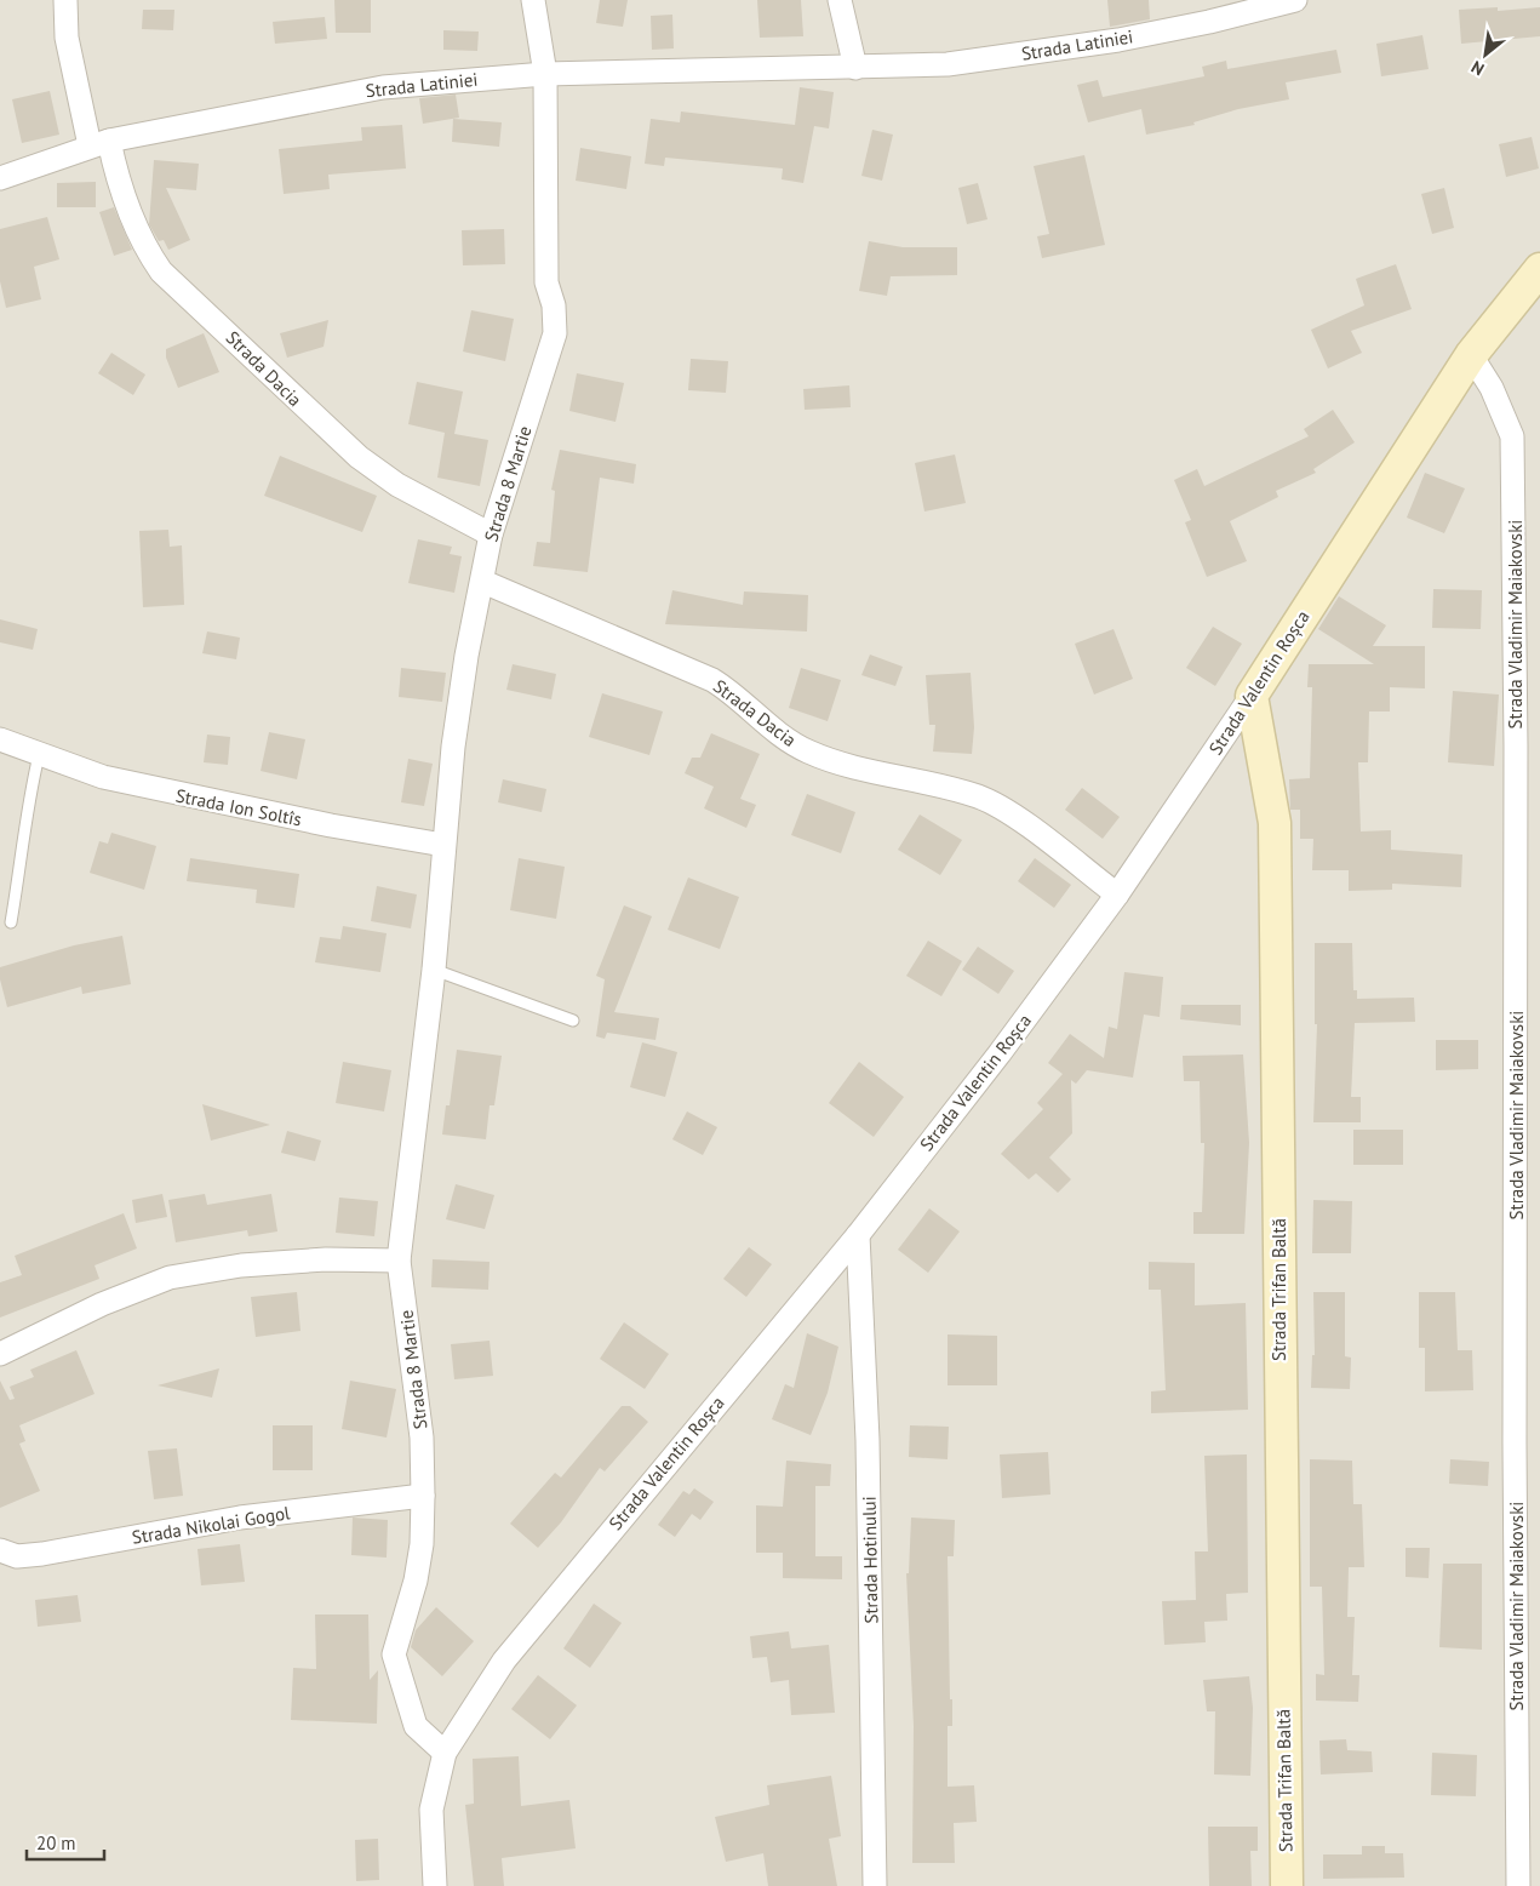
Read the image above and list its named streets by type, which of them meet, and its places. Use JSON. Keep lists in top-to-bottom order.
{
  "streets": {
    "main road": ["Strada Valentin Roșca", "Strada Trifan Baltă"],
    "street": [
      "Strada Latiniei",
      "Strada Dacia",
      "Strada 8 Martie",
      "Strada Vladimir Maiakovski",
      "Strada Ion Soltîs",
      "Strada Nikolai Gogol",
      "Strada Hotinului"
    ]
  },
  "crossings": [
    ["Strada Latiniei", "Strada Dacia"],
    ["Strada Latiniei", "Strada 8 Martie"],
    ["Strada Dacia", "Strada 8 Martie"],
    ["Strada Dacia", "Strada Valentin Roșca"],
    ["Strada 8 Martie", "Strada Valentin Roșca"],
    ["Strada 8 Martie", "Strada Ion Soltîs"],
    ["Strada 8 Martie", "Strada Nikolai Gogol"],
    ["Strada Vladimir Maiakovski", "Strada Valentin Roșca"],
    ["Strada Valentin Roșca", "Strada Trifan Baltă"],
    ["Strada Valentin Roșca", "Strada Hotinului"]
  ],
  "scale_bar": "20 m",
  "north": "bottom left"
}
